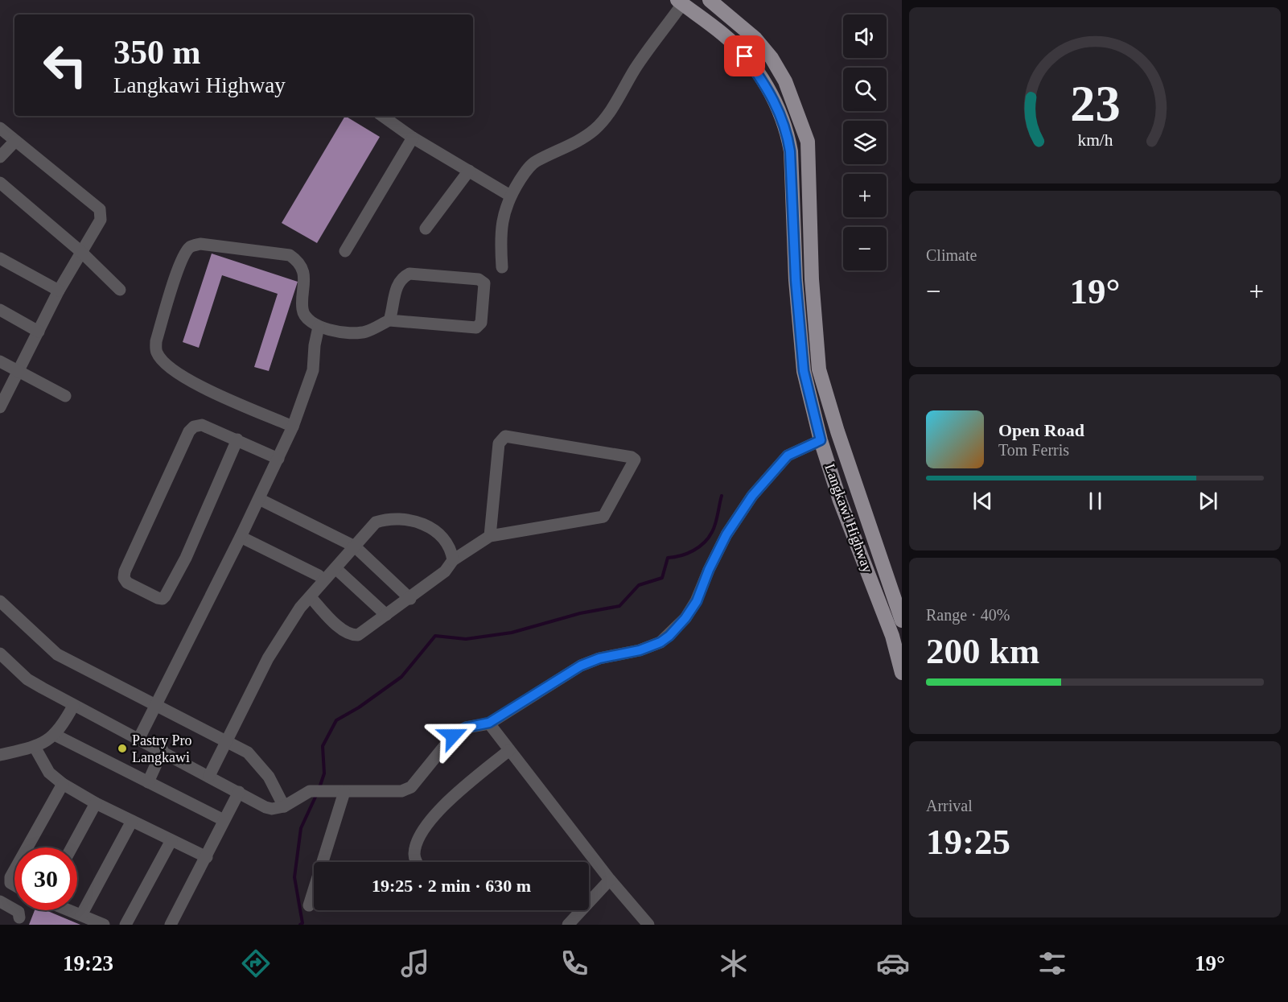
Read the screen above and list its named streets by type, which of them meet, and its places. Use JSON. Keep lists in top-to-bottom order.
{
  "streets": {
    "main road": ["Langkawi Highway"]
  },
  "places": ["Pastry Pro Langkawi"],
  "page": {
    "map_buttons": ["+", "−"],
    "turn": ["350 m", "Langkawi Highway"],
    "tile": [
      "Climate",
      ["Range · 40%", "200 km"],
      ["Arrival", "19:25"]
    ],
    "heat": ["−", "19°", "+"],
    "song": ["Open Road", "Tom Ferris"],
    "limit": "30",
    "trip": "19:25 · 2 min · 630 m",
    "tabs": ["19:23", "19°"],
    "gauge": ["23", "km/h"]
  }
}
